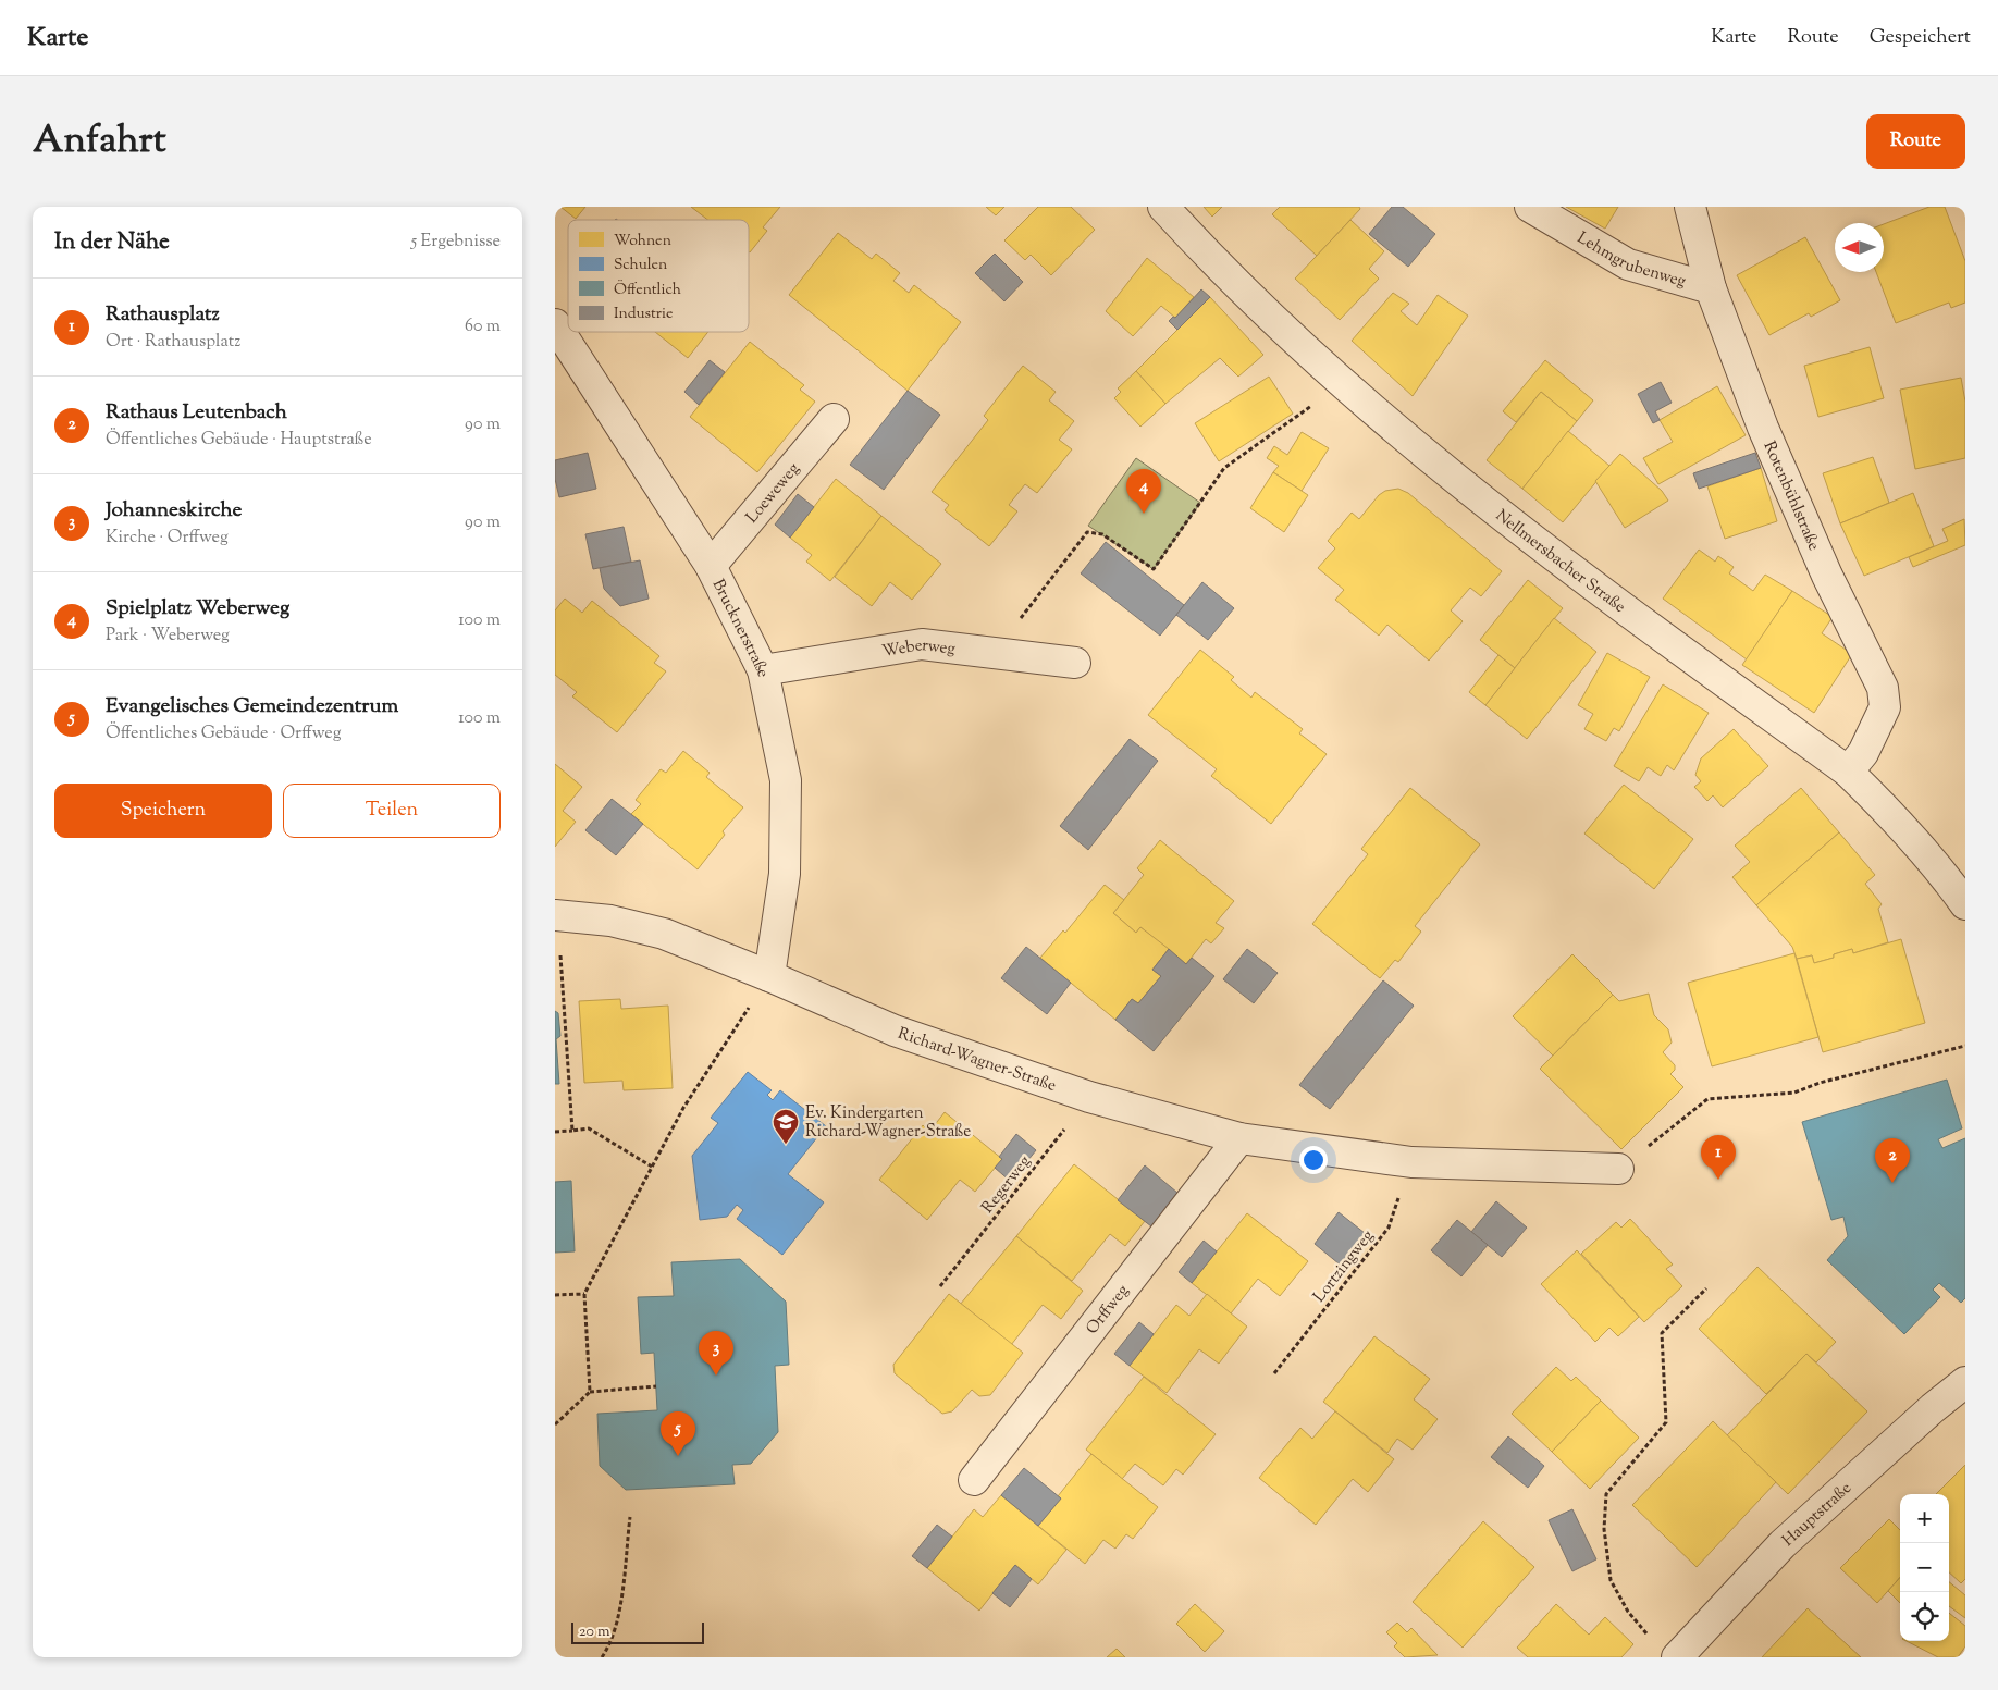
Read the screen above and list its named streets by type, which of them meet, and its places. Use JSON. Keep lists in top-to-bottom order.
{
  "streets": {
    "street": [
      "Lehmgrubenweg",
      "Loeweweg",
      "Rotenbühlstraße",
      "Nellmersbacher Straße",
      "Brucknerstraße",
      "Weberweg",
      "Richard-Wagner-Straße",
      "Orffweg",
      "Hauptstraße"
    ],
    "path": ["Regerweg", "Lortzingweg"]
  },
  "crossings": [
    ["Lehmgrubenweg", "Rotenbühlstraße"],
    ["Loeweweg", "Brucknerstraße"],
    ["Rotenbühlstraße", "Nellmersbacher Straße"],
    ["Brucknerstraße", "Weberweg"],
    ["Brucknerstraße", "Richard-Wagner-Straße"],
    ["Richard-Wagner-Straße", "Regerweg"],
    ["Richard-Wagner-Straße", "Lortzingweg"],
    ["Richard-Wagner-Straße", "Orffweg"]
  ],
  "places": {
    "school or university": ["Ev. Kindergarten Richard-Wagner-Straße"]
  },
  "legend": [
    "Wohnen",
    "Schulen",
    "Öffentlich",
    "Industrie"
  ],
  "scale_bar": "20 m",
  "north": "left",
  "page": {
    "header": "Karte",
    "nav": ["Karte", "Route", "Gespeichert"],
    "title": "Anfahrt",
    "buttons": [
      "Route",
      ["Speichern", "Teilen"]
    ],
    "heading": ["In der Nähe", "5 Ergebnisse"],
    "list": [
      {
        "mark": "1",
        "name": "Rathausplatz",
        "note": "Ort · Rathausplatz",
        "value": "60 m"
      },
      {
        "mark": "2",
        "name": "Rathaus Leutenbach",
        "note": "Öffentliches Gebäude · Hauptstraße",
        "value": "90 m"
      },
      {
        "mark": "3",
        "name": "Johanneskirche",
        "note": "Kirche · Orffweg",
        "value": "90 m"
      },
      {
        "mark": "4",
        "name": "Spielplatz Weberweg",
        "note": "Park · Weberweg",
        "value": "100 m"
      },
      {
        "mark": "5",
        "name": "Evangelisches Gemeindezentrum",
        "note": "Öffentliches Gebäude · Orffweg",
        "value": "100 m"
      }
    ],
    "pins": [
      "4",
      "1",
      "2",
      "3",
      "5"
    ],
    "map_buttons": ["+", "−"],
    "scale": "20 m"
  }
}
